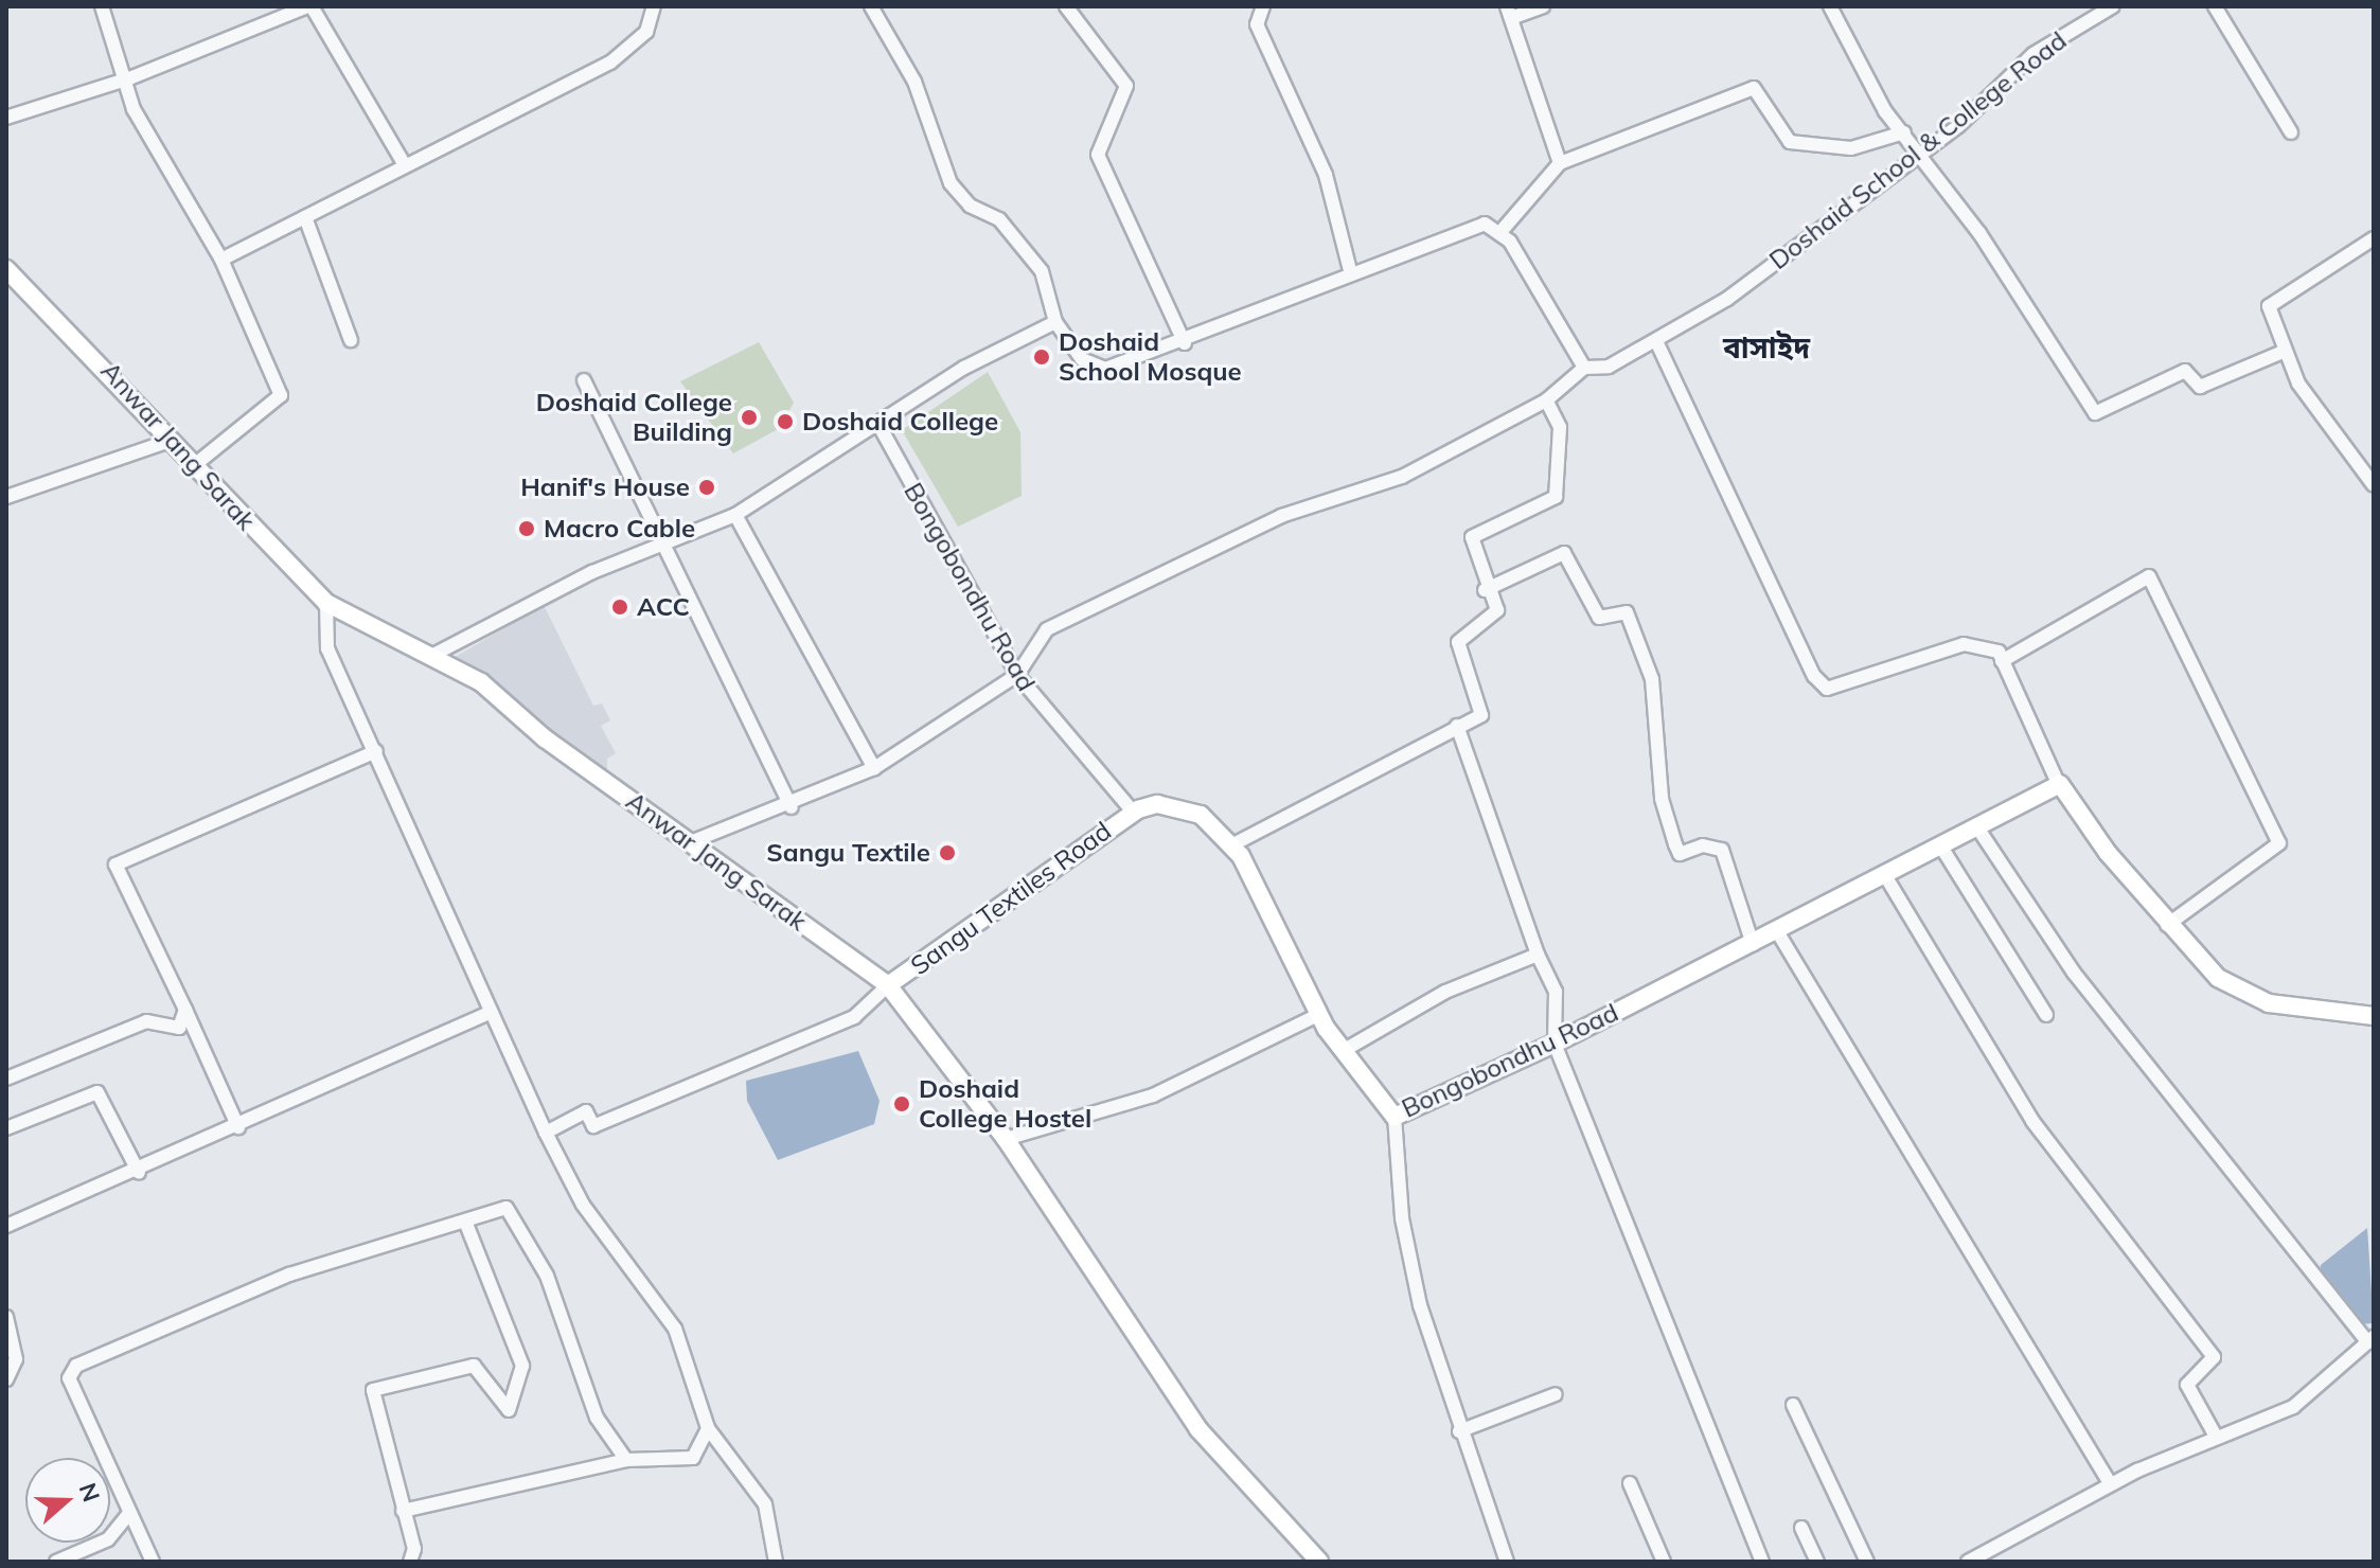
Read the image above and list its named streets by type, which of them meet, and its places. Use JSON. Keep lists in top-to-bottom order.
{
  "streets": {
    "street": [
      "Doshaid School & College Road",
      "Anwar Jang Sarak",
      "Bongobondhu Road",
      "Sangu Textiles Road"
    ]
  },
  "crossings": [
    ["Anwar Jang Sarak", "Sangu Textiles Road"],
    ["Bongobondhu Road", "Sangu Textiles Road"]
  ],
  "districts": ["বাসাইদ"],
  "places": [
    "Doshaid School Mosque",
    "Doshaid College Building",
    "Doshaid College",
    "Hanif's House",
    "Macro Cable",
    "ACC",
    "Sangu Textile",
    "Doshaid College Hostel"
  ],
  "north": "right"
}
